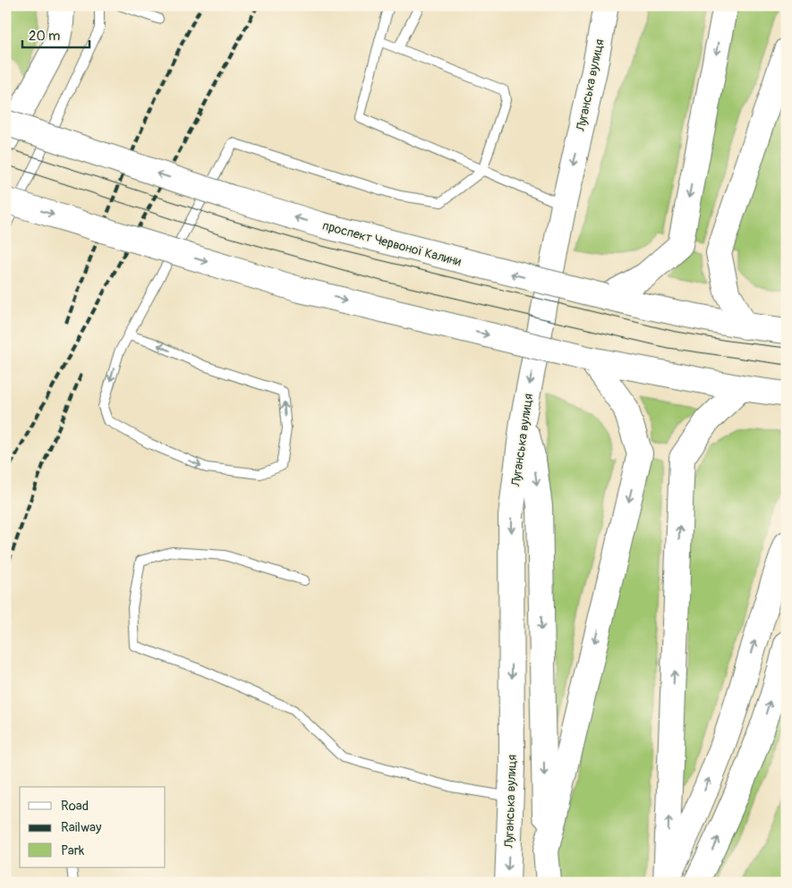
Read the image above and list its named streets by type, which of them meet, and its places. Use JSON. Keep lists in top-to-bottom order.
{
  "streets": {
    "main road": ["Луганська вулиця", "проспект Червоної Калини"]
  },
  "legend": ["Road", "Railway", "Park"],
  "scale_bar": "20 m"
}
